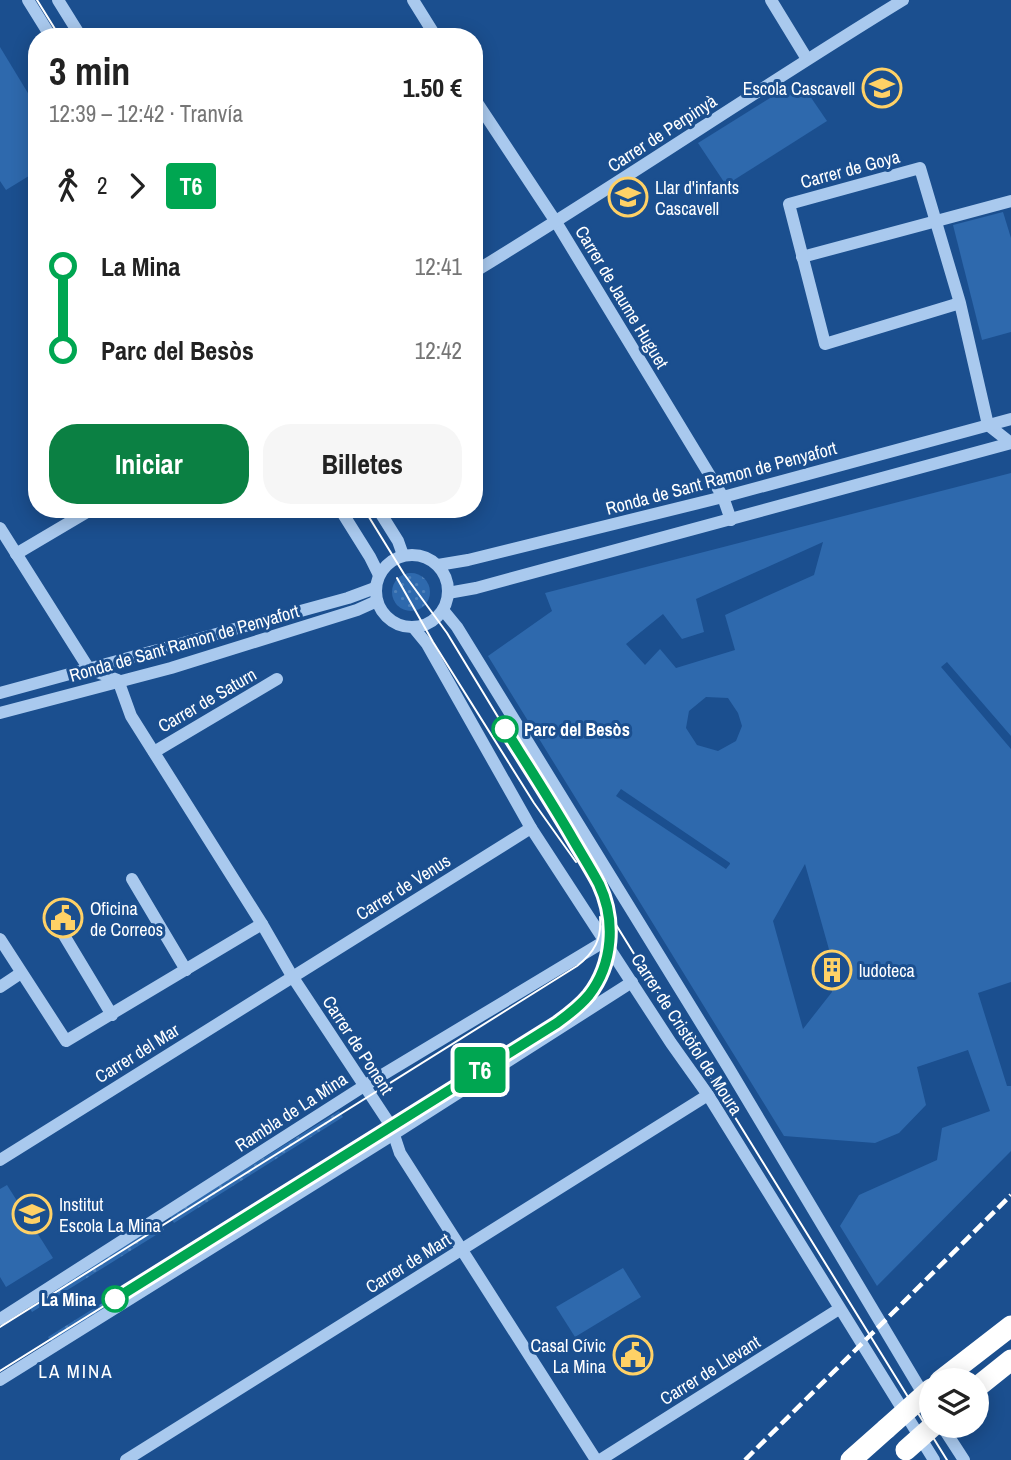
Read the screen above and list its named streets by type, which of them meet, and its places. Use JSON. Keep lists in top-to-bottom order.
{
  "streets": {
    "street": [
      "Carrer de Perpinyà",
      "Carrer de Goya",
      "Carrer de Jaume Huguet",
      "Ronda de Sant Ramon de Penyafort",
      "Carrer de Saturn",
      "Carrer de Venus",
      "Carrer de Cristòfol de Moura",
      "Carrer de Ponent",
      "Carrer del Mar",
      "Rambla de La Mina",
      "Carrer de Mart",
      "Carrer de Llevant"
    ]
  },
  "crossings": [
    ["Carrer de Perpinyà", "Carrer de Jaume Huguet"],
    ["Carrer de Jaume Huguet", "Ronda de Sant Ramon de Penyafort"],
    ["Ronda de Sant Ramon de Penyafort", "Carrer de Cristòfol de Moura"],
    ["Ronda de Sant Ramon de Penyafort", "Carrer de Ponent"],
    ["Carrer de Saturn", "Carrer de Ponent"],
    ["Carrer de Venus", "Carrer de Cristòfol de Moura"],
    ["Carrer de Venus", "Carrer de Ponent"],
    ["Carrer de Venus", "Carrer del Mar"],
    ["Carrer de Cristòfol de Moura", "Rambla de La Mina"],
    ["Carrer de Cristòfol de Moura", "Carrer de Mart"],
    ["Carrer de Cristòfol de Moura", "Carrer de Llevant"],
    ["Carrer de Ponent", "Carrer del Mar"],
    ["Carrer de Ponent", "Rambla de La Mina"],
    ["Carrer de Ponent", "Carrer de Mart"],
    ["Carrer de Ponent", "Carrer de Llevant"]
  ],
  "districts": ["LA MINA"],
  "places": {
    "school or university": ["Escola Cascavell", "Llar d'infants Cascavell", "Institut Escola La Mina"],
    "other": ["Parc del Besòs", "La Mina"],
    "public building": ["Oficina de Correos", "Casal Cívic La Mina"],
    "building": ["ludoteca"]
  },
  "lines": ["tram line T6"],
  "page": {
    "on_map": "T6",
    "heading": ["3 min", "12:39 – 12:42 · Tranvía", "1.50 €"],
    "legs": ["2", "T6"],
    "list": [
      {
        "name": "La Mina",
        "value": "12:41"
      },
      {
        "name": "Parc del Besòs",
        "value": "12:42"
      }
    ],
    "buttons": ["Iniciar", "Billetes"]
  }
}
